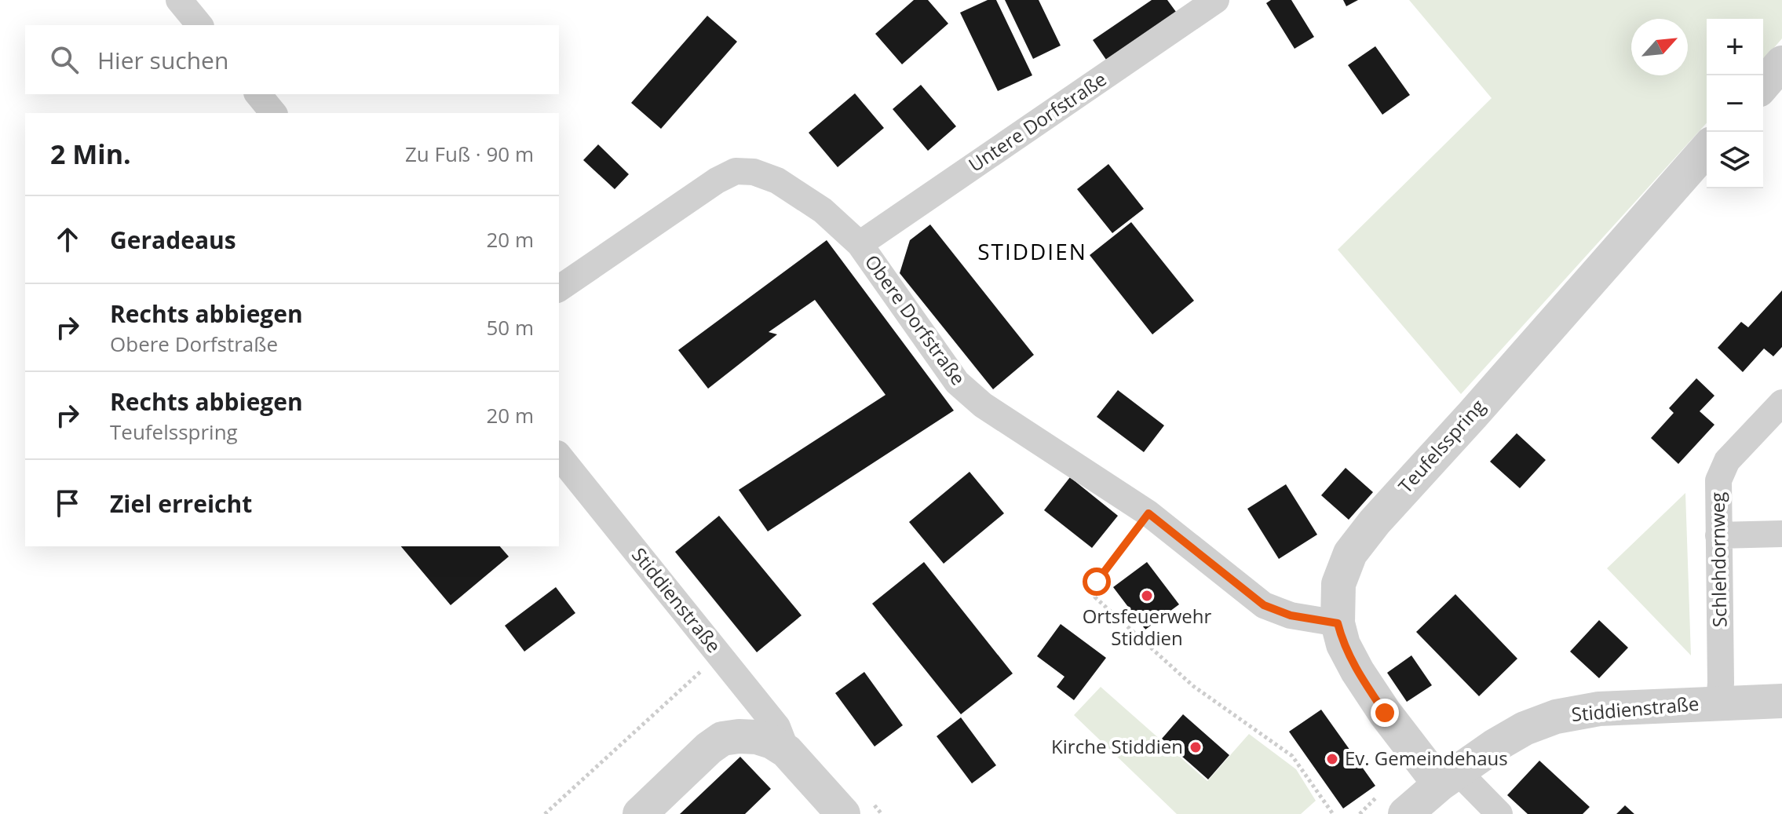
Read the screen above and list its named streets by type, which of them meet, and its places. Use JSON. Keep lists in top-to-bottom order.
{
  "streets": {
    "street": [
      "Untere Dorfstraße",
      "Obere Dorfstraße",
      "Teufelsspring",
      "Schlehdornweg",
      "Stiddienstraße"
    ]
  },
  "crossings": [
    ["Untere Dorfstraße", "Obere Dorfstraße"],
    ["Obere Dorfstraße", "Teufelsspring"],
    ["Teufelsspring", "Stiddienstraße"],
    ["Schlehdornweg", "Stiddienstraße"]
  ],
  "districts": ["STIDDIEN"],
  "places": ["Ortsfeuerwehr Stiddien", "Kirche Stiddien", "Ev. Gemeindehaus"],
  "north": "top right",
  "page": {
    "map_buttons": ["+", "−"],
    "search": "Hier suchen",
    "heading": ["2 Min.", "Zu Fuß · 90 m"],
    "list": [
      ["Geradeaus", "20 m"],
      ["Rechts abbiegen", "Obere Dorfstraße", "50 m"],
      ["Rechts abbiegen", "Teufelsspring", "20 m"],
      "Ziel erreicht"
    ]
  }
}
